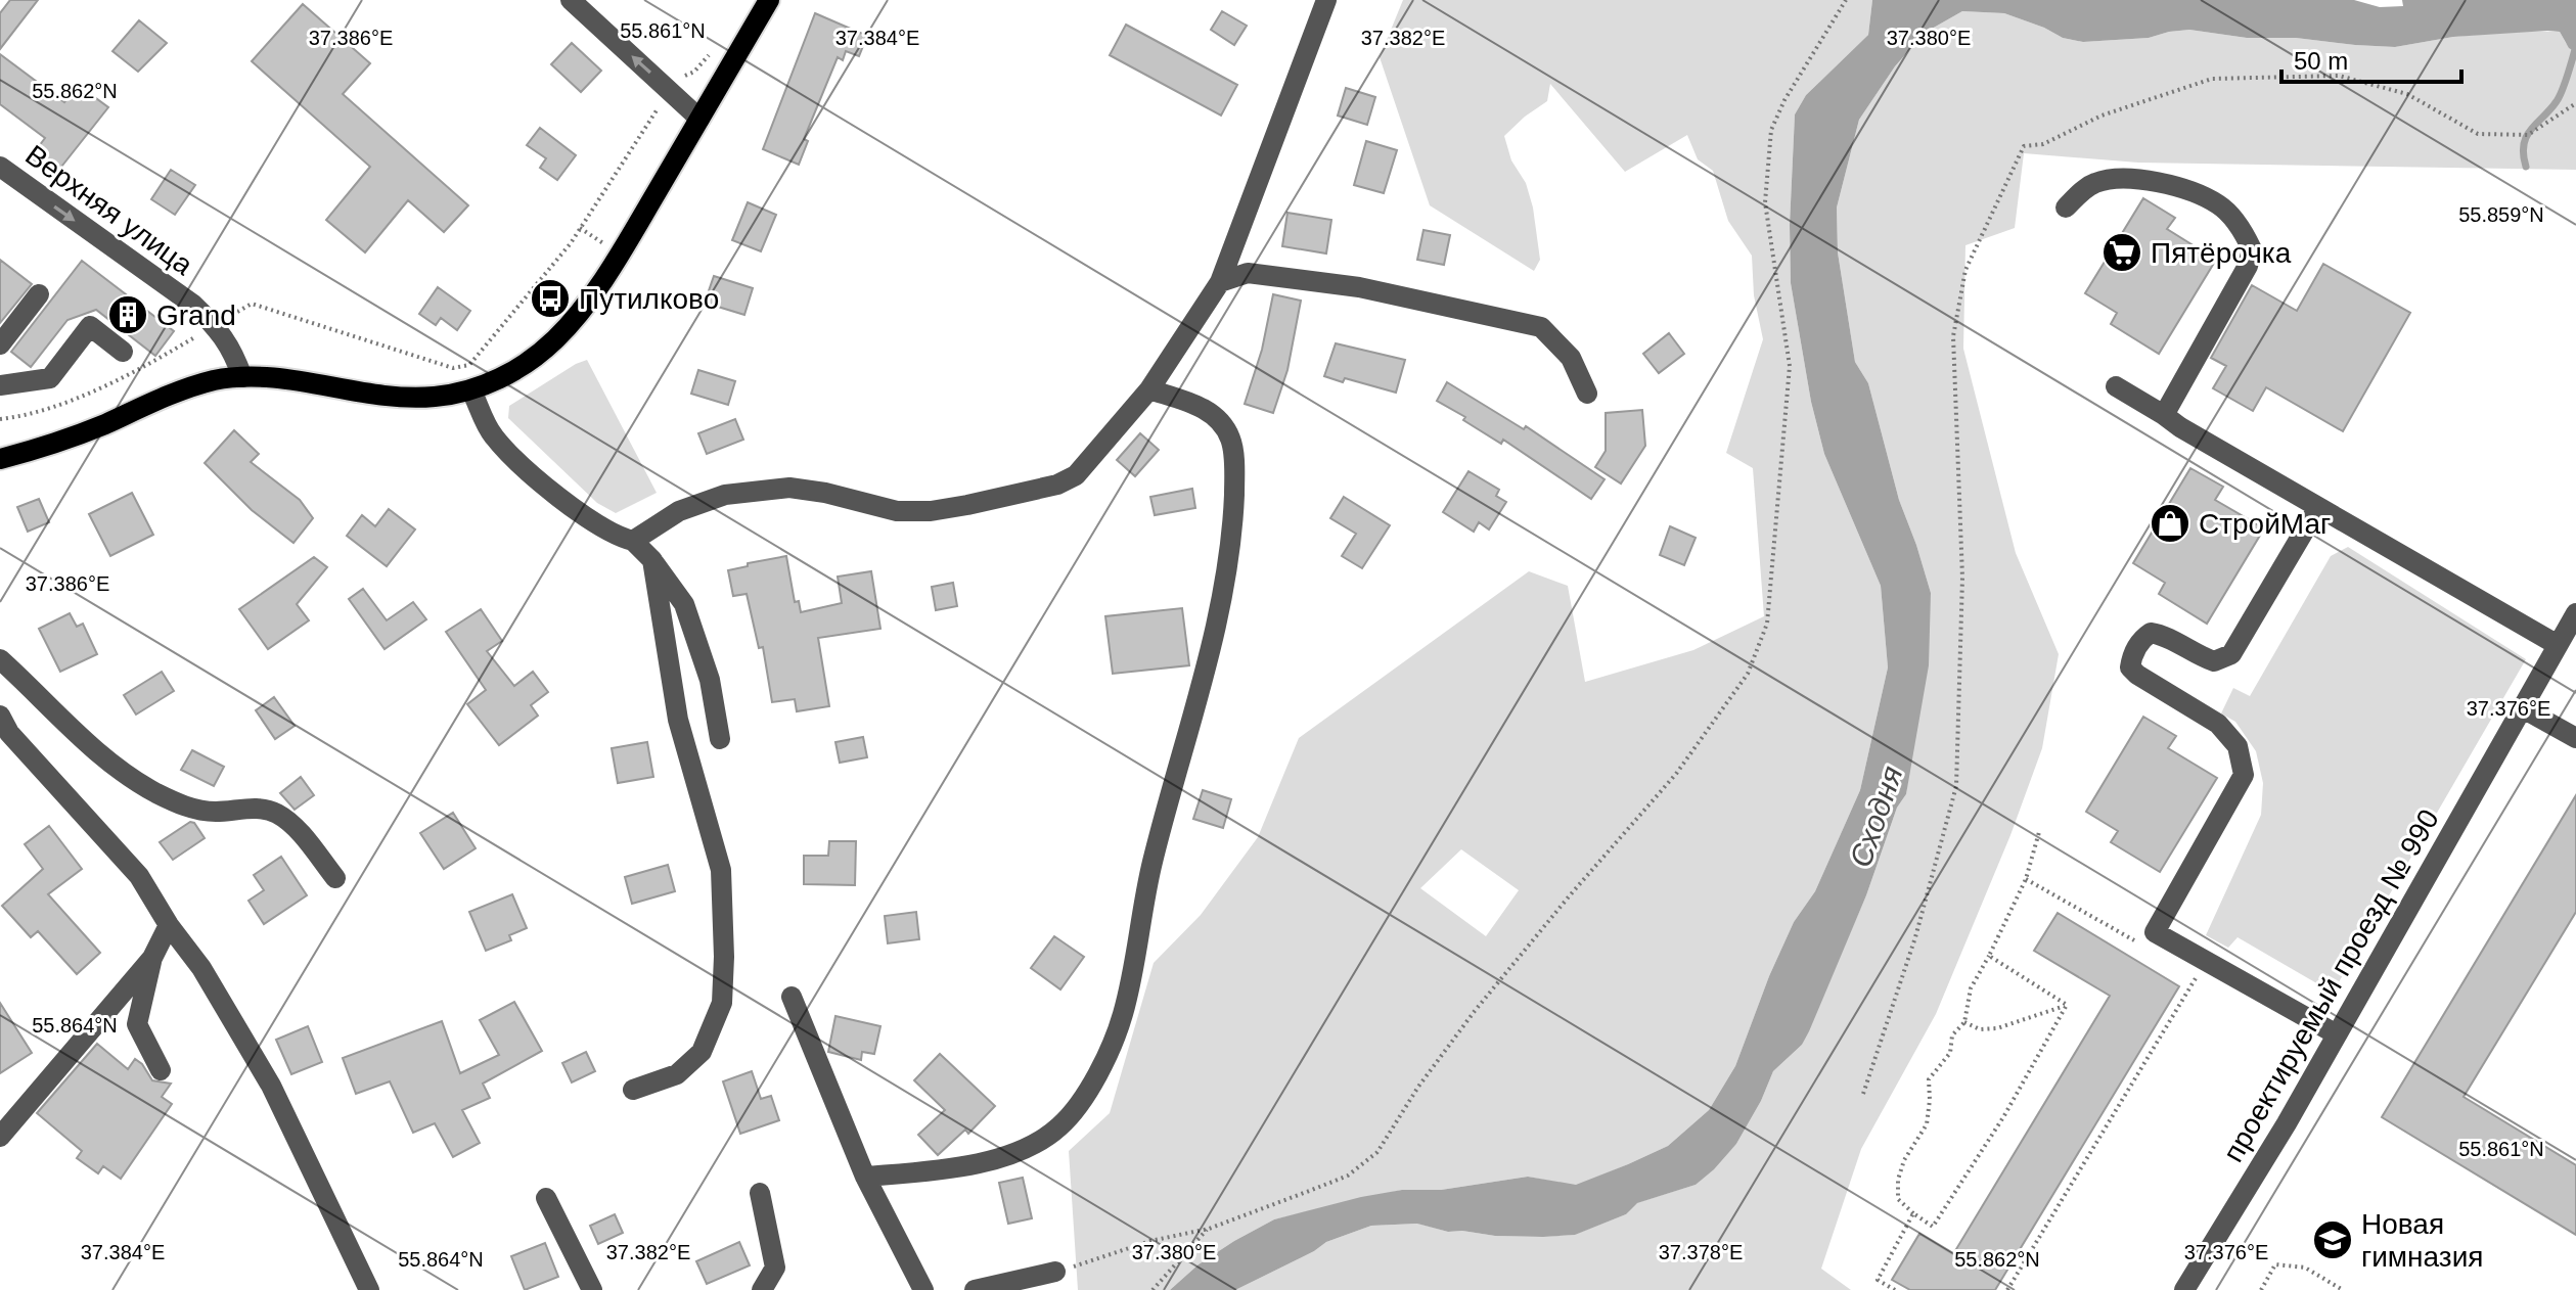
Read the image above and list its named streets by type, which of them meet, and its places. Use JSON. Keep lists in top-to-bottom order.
{
  "streets": {
    "street": ["Верхняя улица", "проектируемый проезд № 990"]
  },
  "one_way": ["Верхняя улица"],
  "water": ["Сходня"],
  "places": {
    "supermarket": ["Пятёрочка"],
    "bus stop": ["Путилково"],
    "building": ["Grand"],
    "shop": ["СтройМаг"],
    "school or university": ["Новая гимназия"]
  },
  "scale_bar": "50 m",
  "coordinates": [
    "55.861°N",
    "37.386°E",
    "37.384°E",
    "37.382°E",
    "37.380°E",
    "55.862°N",
    "55.859°N",
    "37.376°E",
    "55.864°N",
    "37.378°E"
  ]
}
